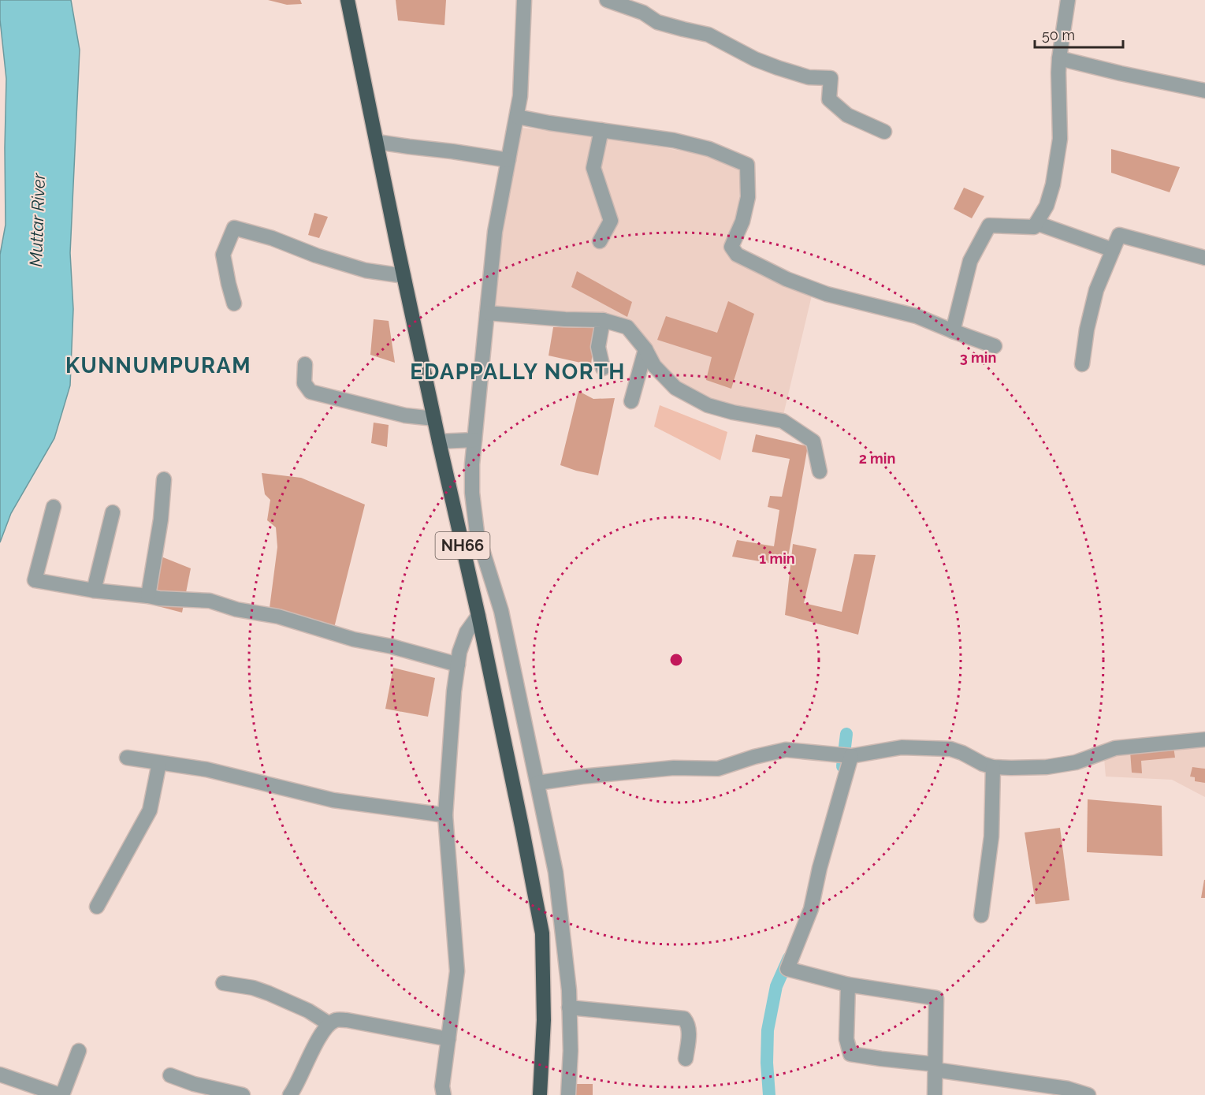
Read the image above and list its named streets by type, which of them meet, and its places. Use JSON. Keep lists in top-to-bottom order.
{
  "streets": {
    "highway": ["NH66"]
  },
  "districts": ["KUNNUMPURAM", "EDAPPALLY NORTH"],
  "water": ["Muttar River"],
  "scale_bar": "50 m",
  "rings": ["3 min", "2 min", "1 min"]
}
